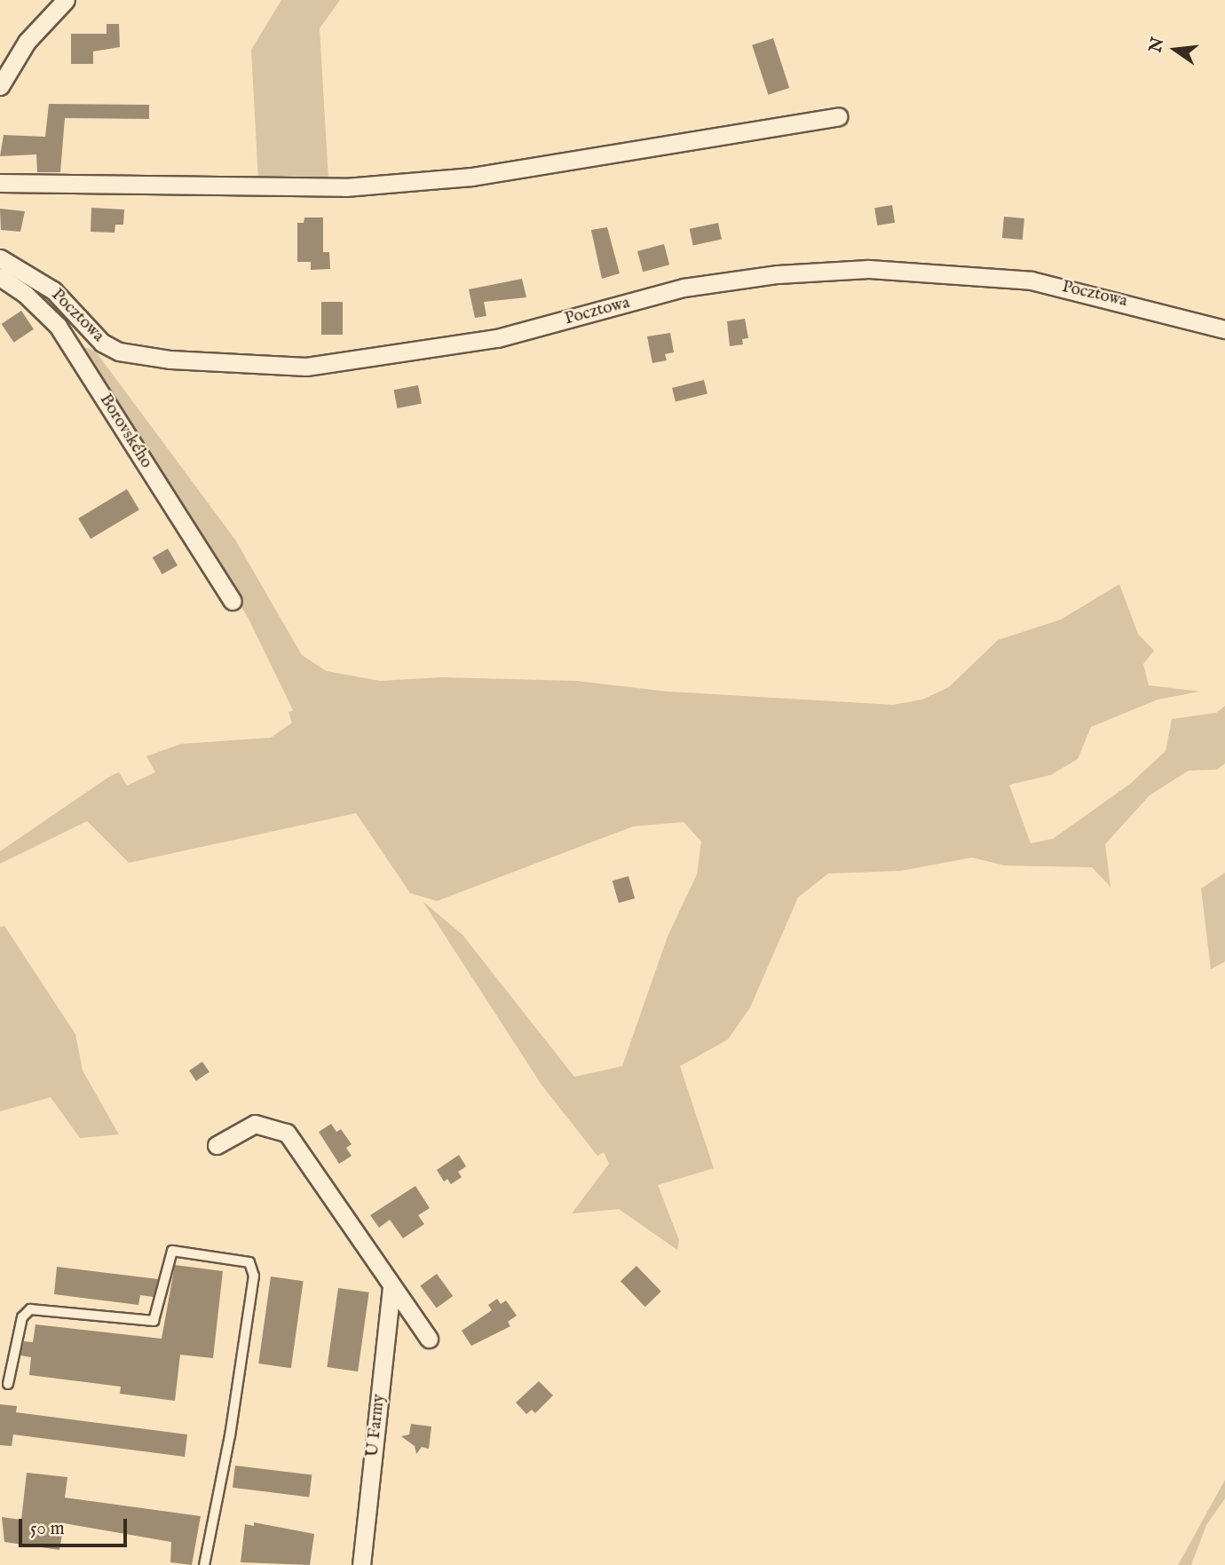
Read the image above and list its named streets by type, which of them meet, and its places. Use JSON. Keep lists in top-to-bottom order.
{
  "streets": {
    "street": ["Pocztowa", "Borovského", "U Farmy"]
  },
  "scale_bar": "50 m",
  "north": "left"
}
